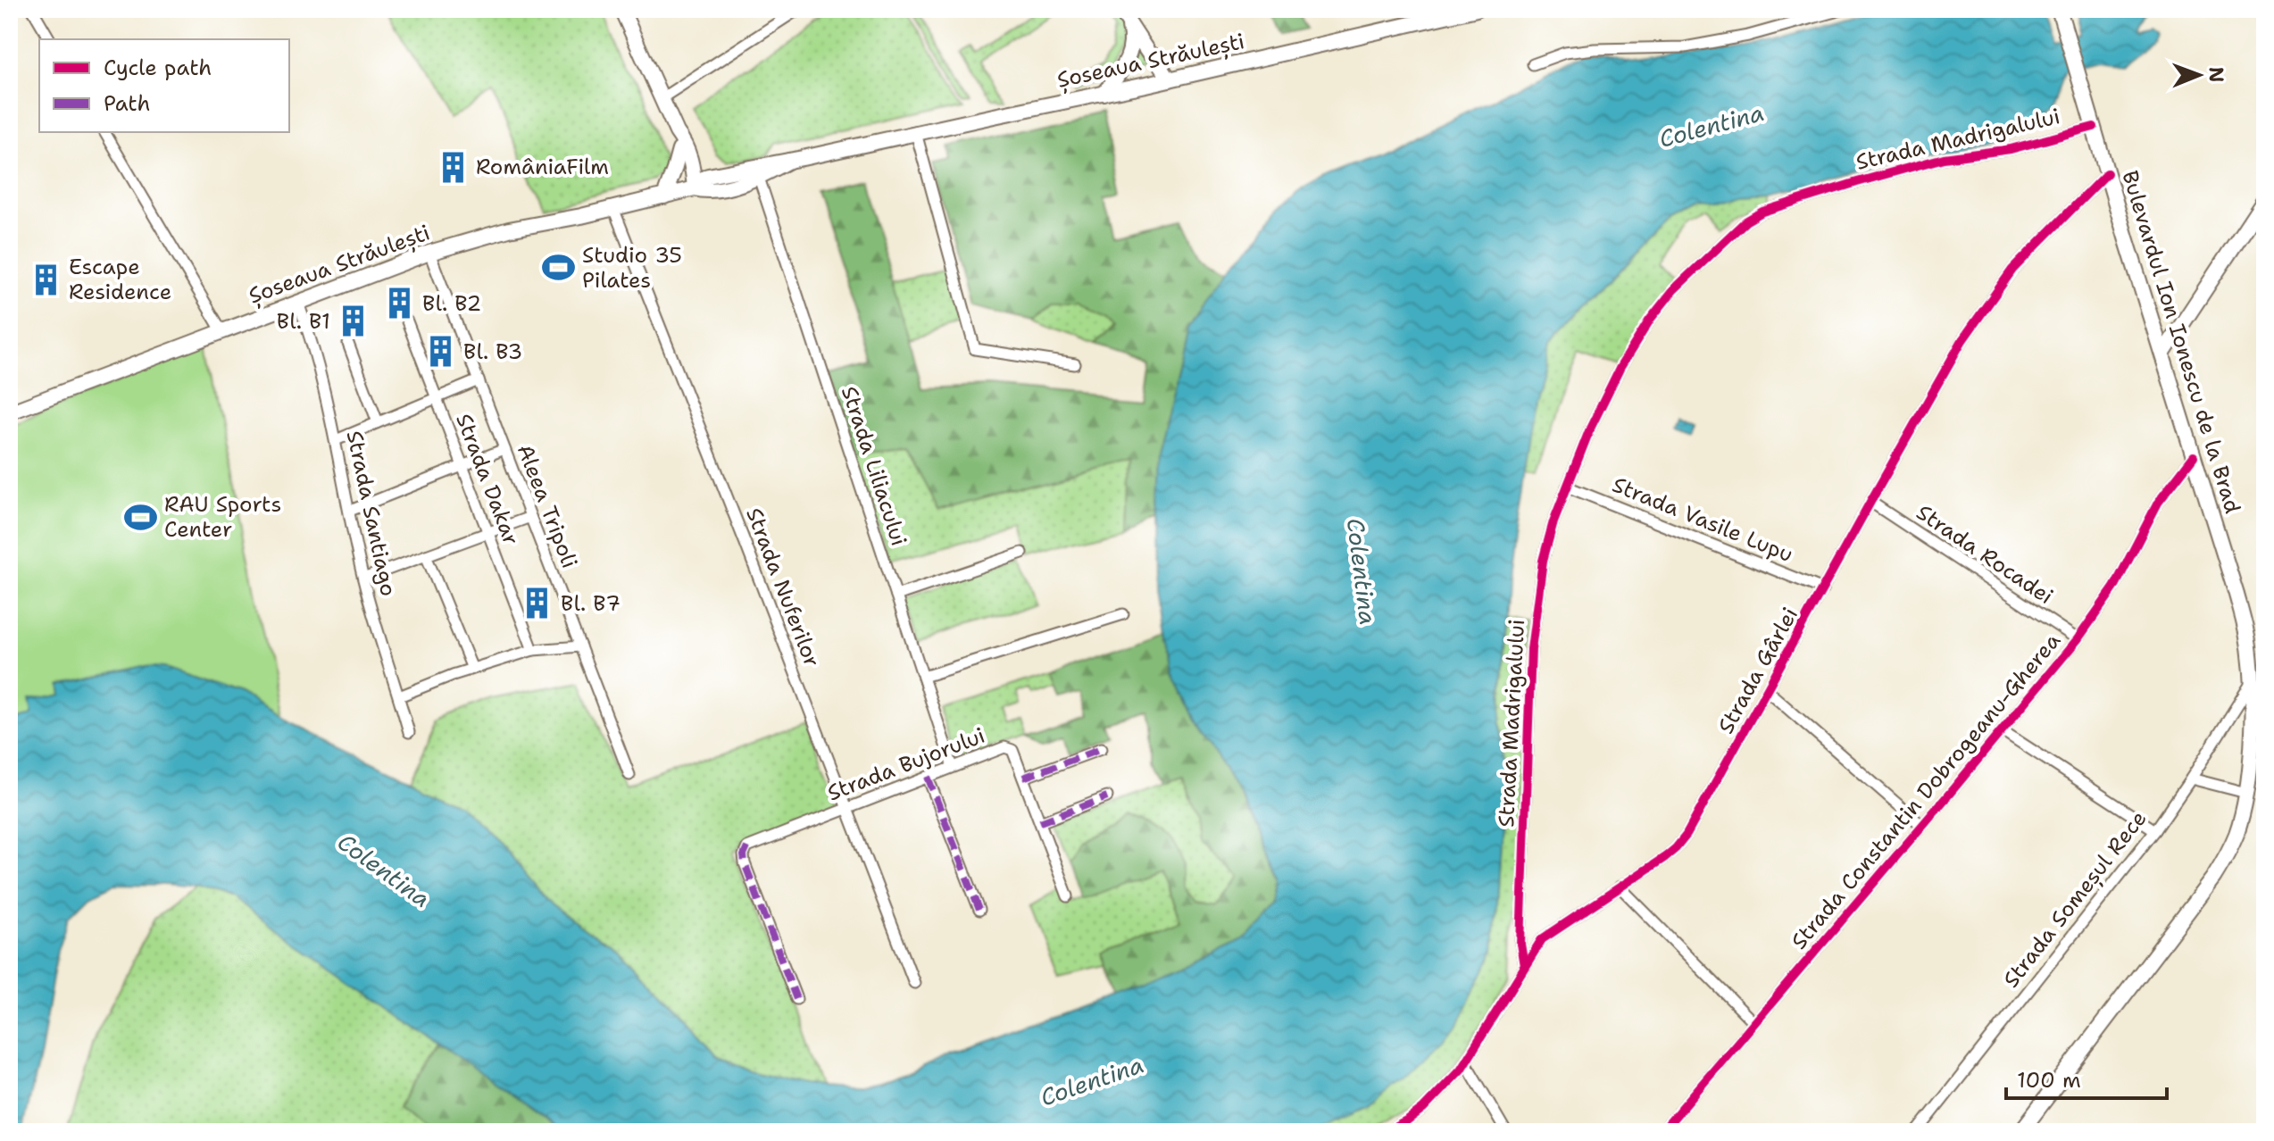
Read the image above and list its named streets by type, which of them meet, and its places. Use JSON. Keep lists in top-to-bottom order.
{
  "streets": {
    "street": [
      "Șoseaua Străulești",
      "Strada Madrigalului",
      "Bulevardul Ion Ionescu de la Brad",
      "Strada Liliacului",
      "Strada Dakar",
      "Aleea Tripoli",
      "Strada Santiago",
      "Strada Vasile Lupu",
      "Strada Rocadei",
      "Strada Nuferilor",
      "Strada Gârlei",
      "Strada Bujorului",
      "Strada Constantin Dobrogeanu-Gherea",
      "Strada Someșul Rece"
    ]
  },
  "crossings": [
    ["Șoseaua Străulești", "Strada Liliacului"],
    ["Șoseaua Străulești", "Aleea Tripoli"],
    ["Șoseaua Străulești", "Strada Santiago"],
    ["Șoseaua Străulești", "Strada Nuferilor"],
    ["Strada Madrigalului", "Bulevardul Ion Ionescu de la Brad"],
    ["Strada Madrigalului", "Strada Vasile Lupu"],
    ["Strada Madrigalului", "Strada Gârlei"],
    ["Bulevardul Ion Ionescu de la Brad", "Strada Gârlei"],
    ["Bulevardul Ion Ionescu de la Brad", "Strada Constantin Dobrogeanu-Gherea"],
    ["Bulevardul Ion Ionescu de la Brad", "Strada Someșul Rece"],
    ["Strada Liliacului", "Strada Bujorului"],
    ["Strada Vasile Lupu", "Strada Gârlei"],
    ["Strada Rocadei", "Strada Gârlei"],
    ["Strada Rocadei", "Strada Constantin Dobrogeanu-Gherea"],
    ["Strada Nuferilor", "Strada Bujorului"]
  ],
  "water": ["Colentina"],
  "places": {
    "building": [
      "RomâniaFilm",
      "Escape Residence",
      "Bl. B2",
      "Bl. B1",
      "Bl. B3",
      "Bl. B7"
    ],
    "sports": ["Studio 35 Pilates", "RAU Sports Center"]
  },
  "legend": ["Cycle path", "Path"],
  "scale_bar": "100 m",
  "north": "right"
}
